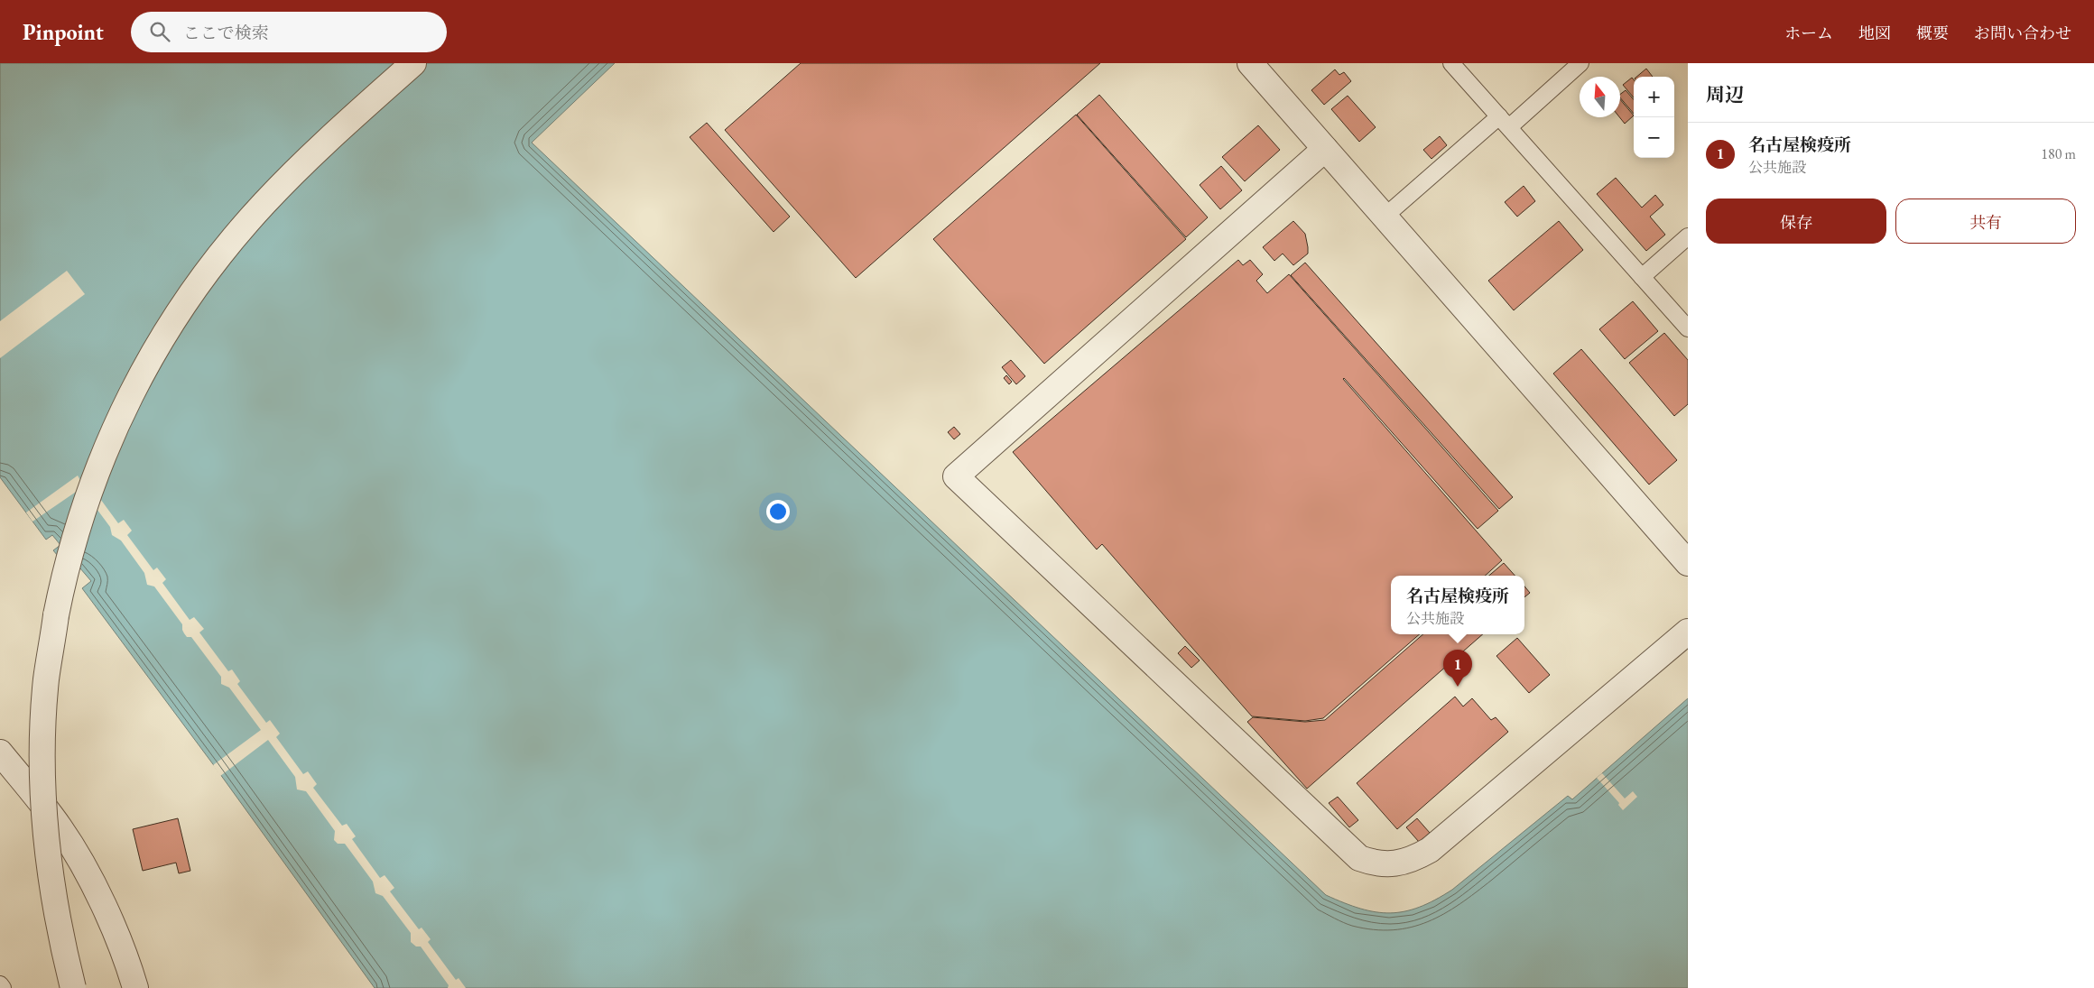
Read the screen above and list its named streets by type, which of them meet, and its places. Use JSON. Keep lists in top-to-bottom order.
{
  "north": "top",
  "page": {
    "header": "Pinpoint",
    "search": "ここで検索",
    "nav": [
      "ホーム",
      "地図",
      "概要",
      "お問い合わせ"
    ],
    "heading": "周辺",
    "map_buttons": ["+", "−"],
    "list": [
      {
        "mark": "1",
        "name": "名古屋検疫所",
        "note": "公共施設",
        "value": "180 m"
      }
    ],
    "buttons": ["保存", "共有"],
    "popup": ["名古屋検疫所", "公共施設"],
    "pins": "1"
  }
}
